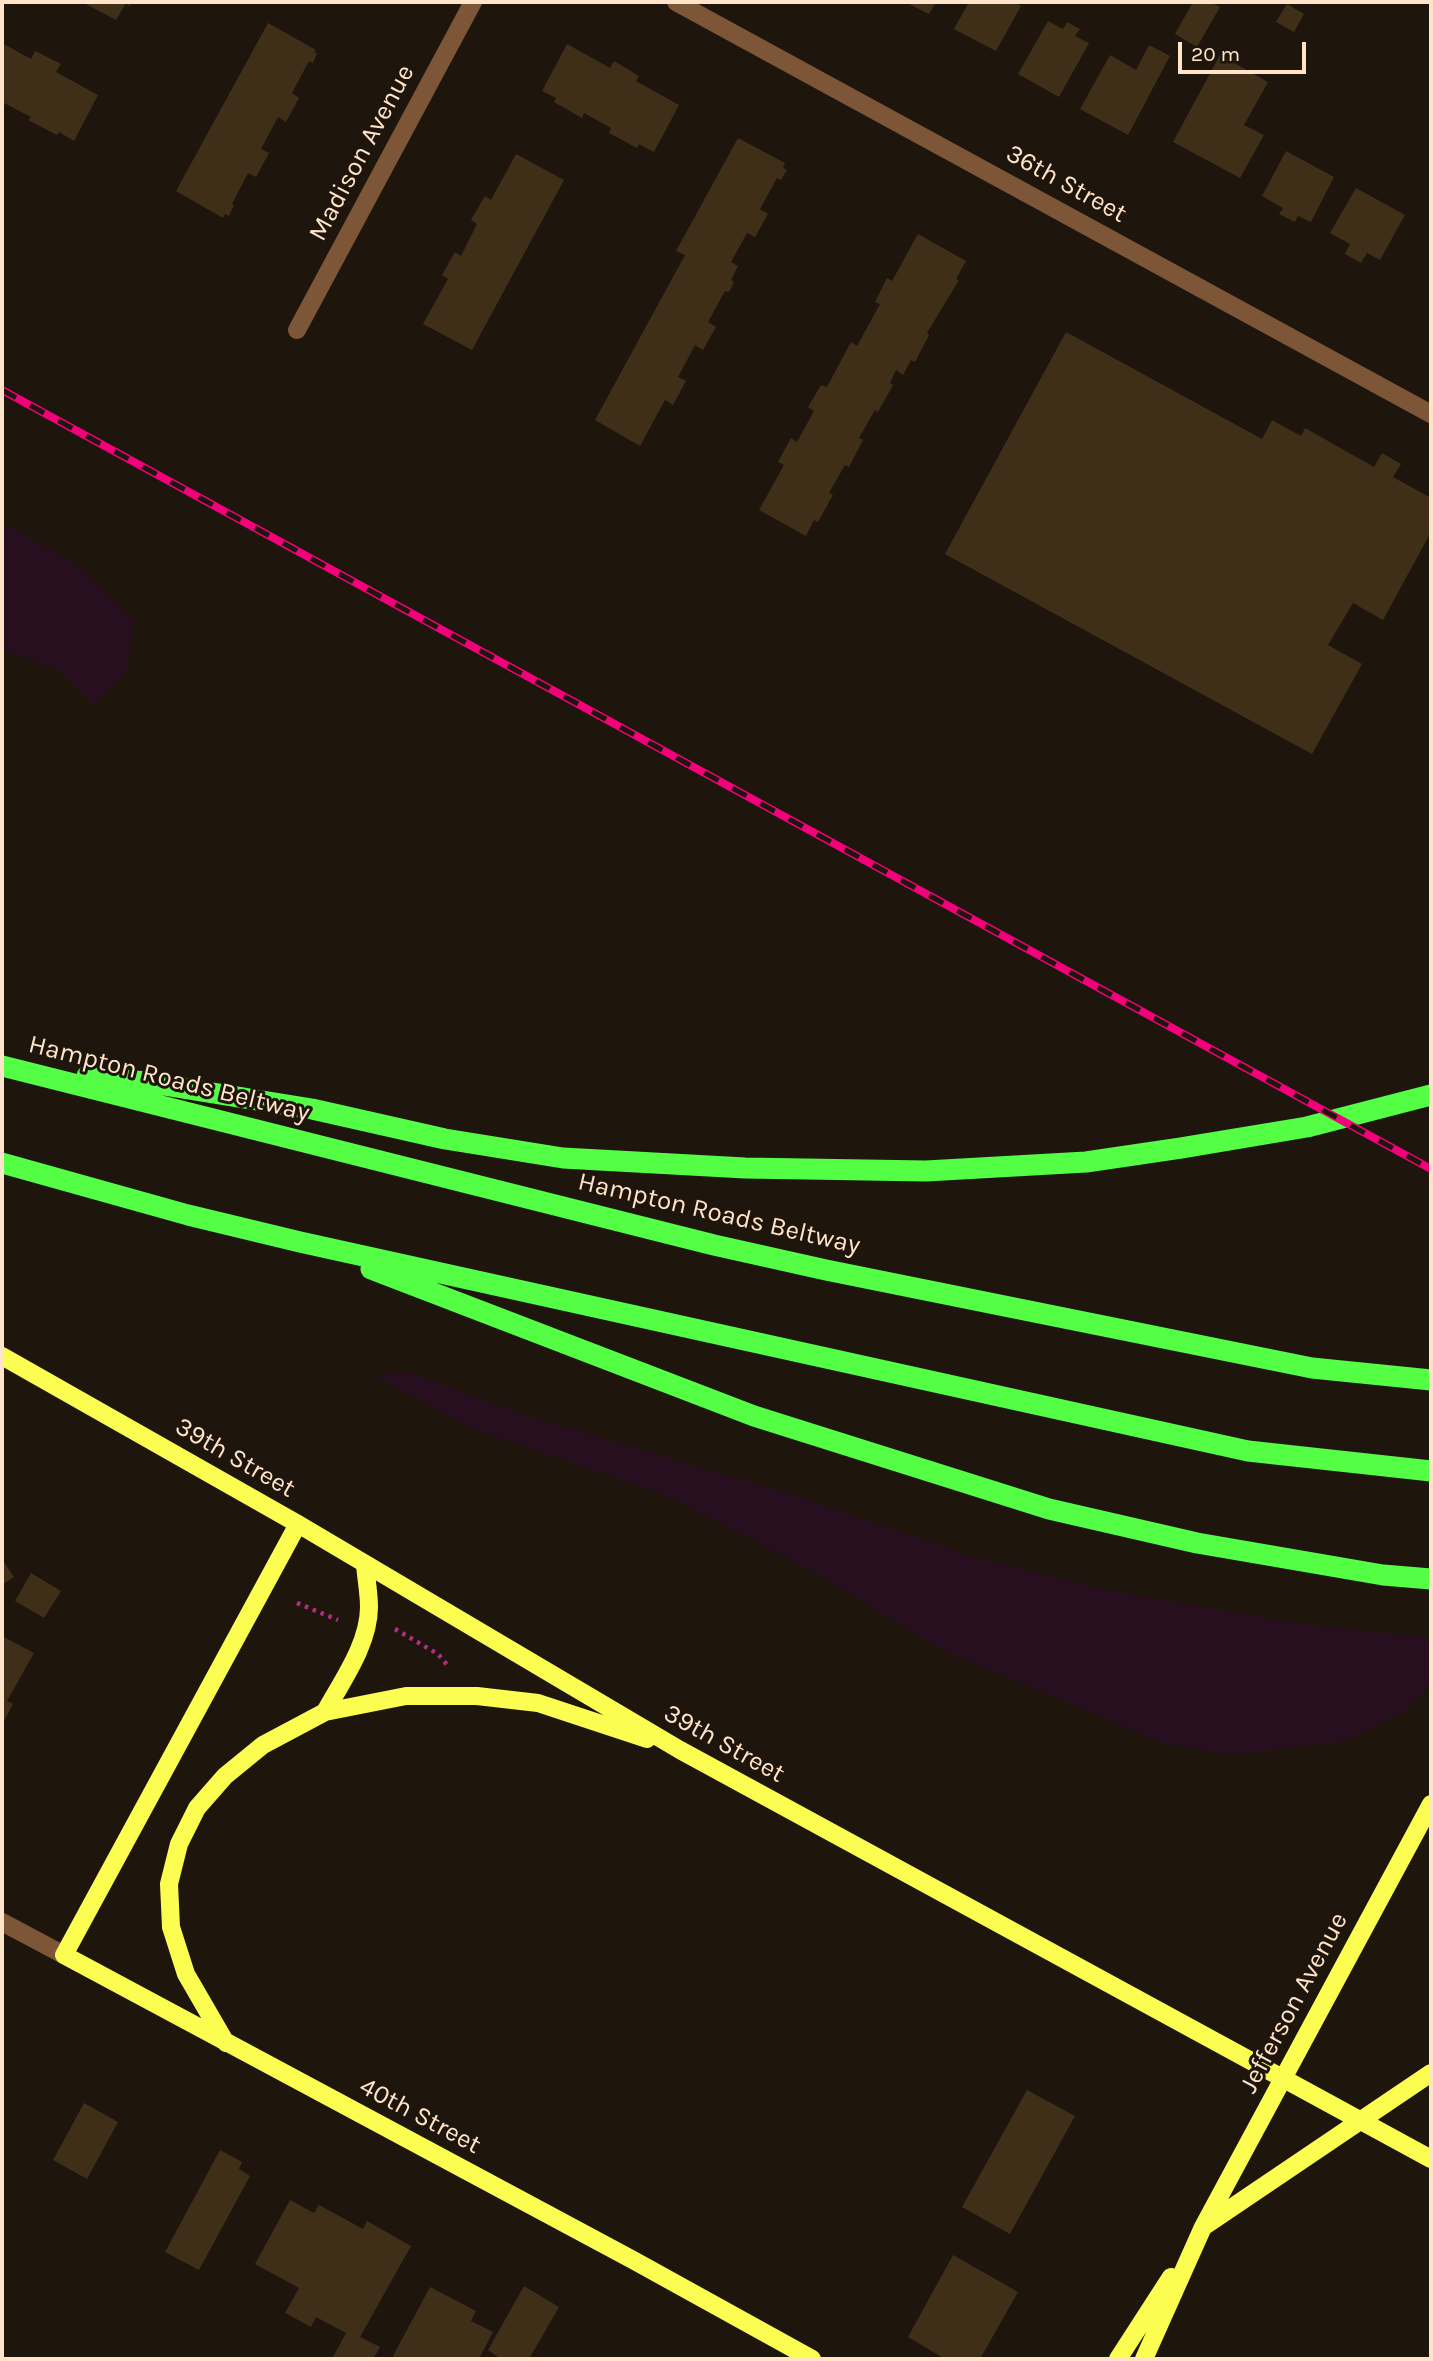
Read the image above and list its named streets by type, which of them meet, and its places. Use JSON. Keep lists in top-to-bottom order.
{
  "streets": {
    "highway": ["Hampton Roads Beltway"],
    "main road": ["39th Street", "Jefferson Avenue", "40th Street"],
    "street": ["Madison Avenue", "36th Street"]
  },
  "scale_bar": "20 m"
}
